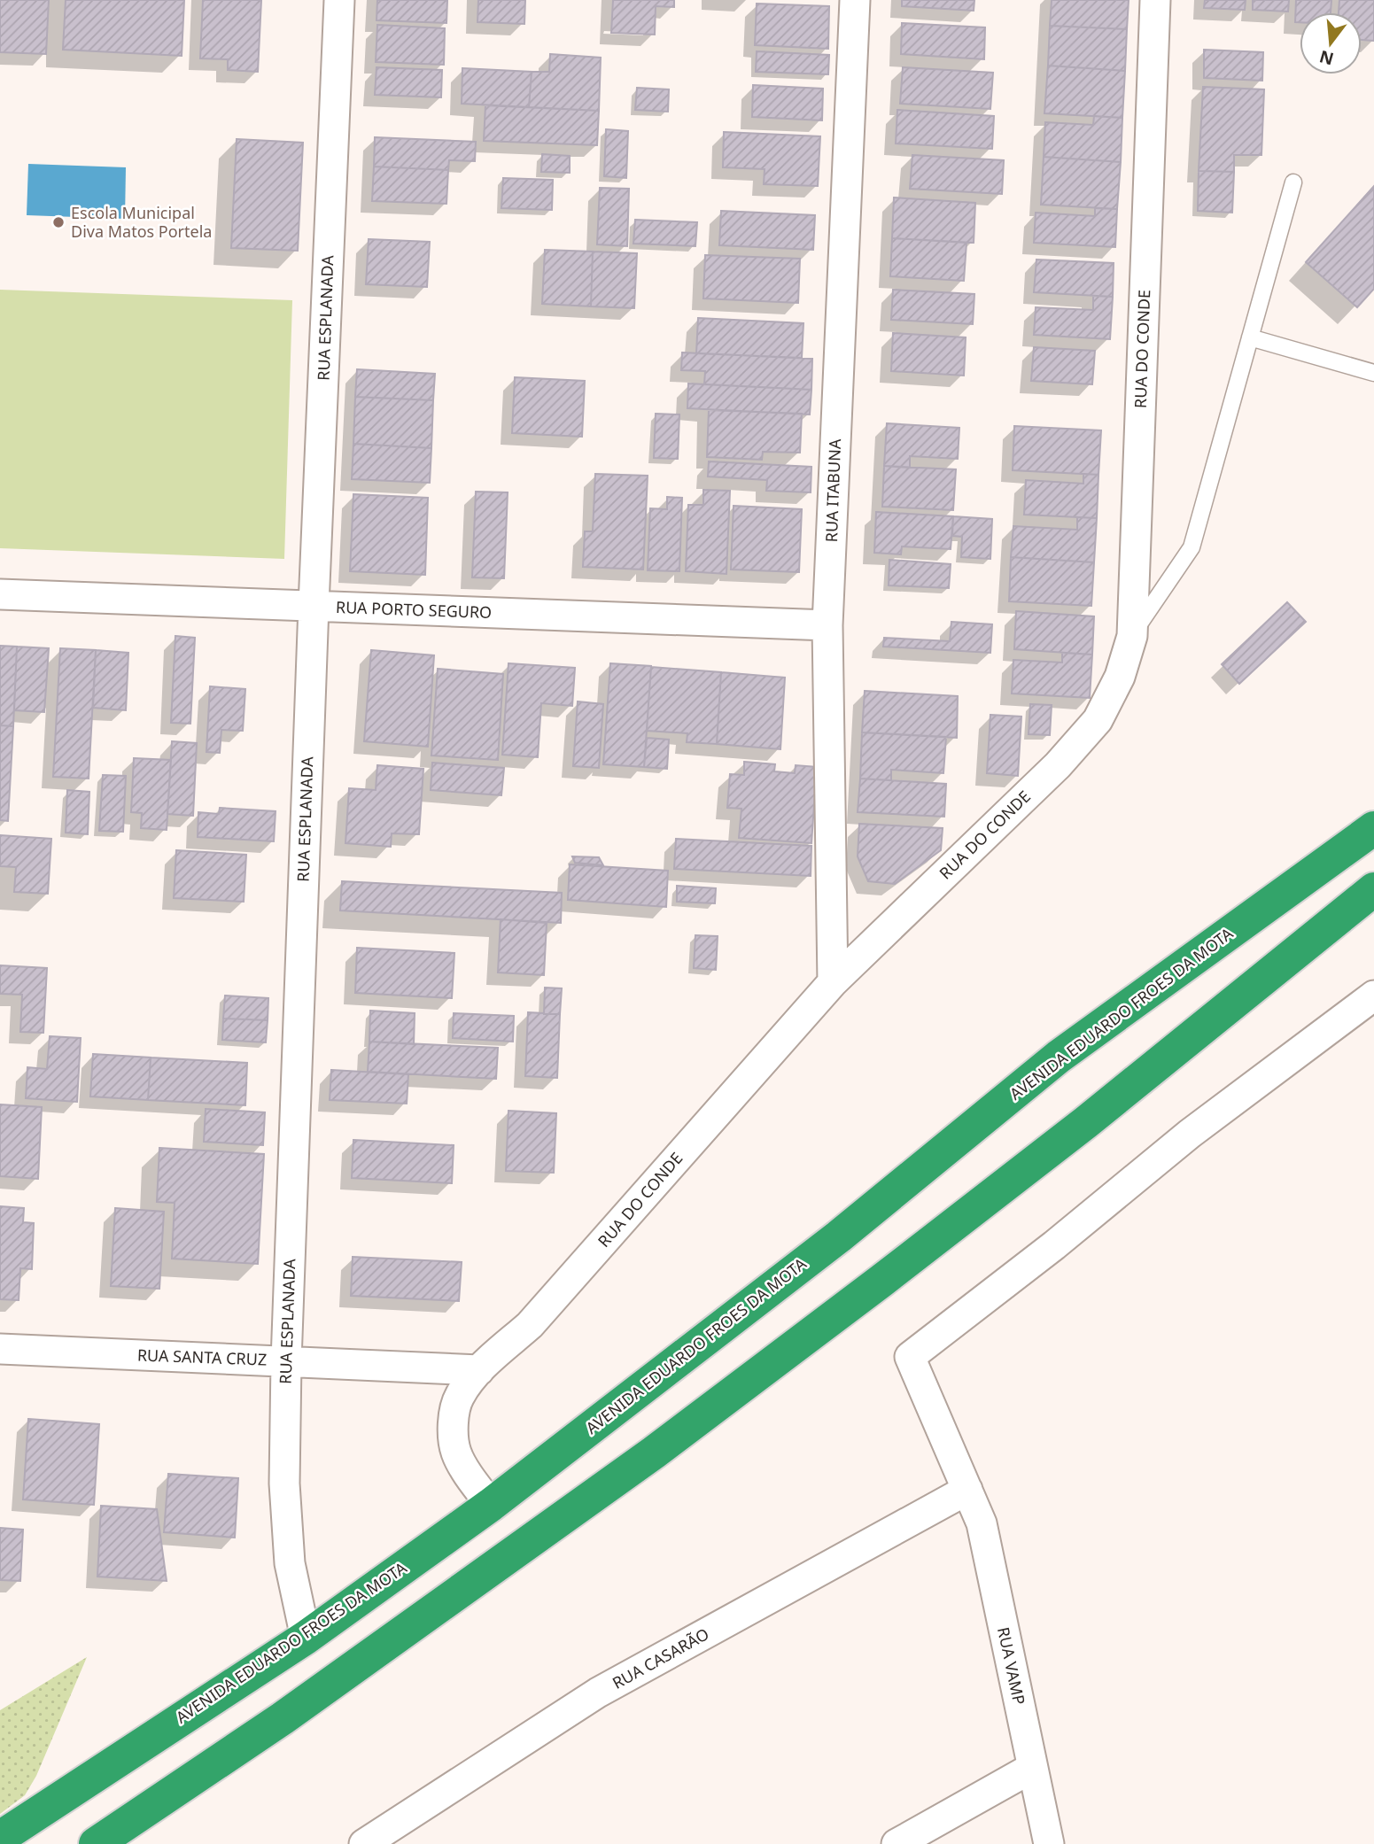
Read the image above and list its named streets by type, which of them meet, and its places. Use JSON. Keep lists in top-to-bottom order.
{
  "streets": {
    "highway": ["AVENIDA EDUARDO FROES DA MOTA"],
    "street": [
      "RUA ESPLANADA",
      "RUA DO CONDE",
      "RUA ITABUNA",
      "RUA PORTO SEGURO",
      "RUA SANTA CRUZ",
      "RUA CASARÃO",
      "RUA VAMP"
    ]
  },
  "crossings": [
    ["RUA ESPLANADA", "RUA PORTO SEGURO"],
    ["RUA ESPLANADA", "AVENIDA EDUARDO FROES DA MOTA"],
    ["RUA ESPLANADA", "RUA SANTA CRUZ"],
    ["RUA DO CONDE", "RUA ITABUNA"],
    ["RUA DO CONDE", "AVENIDA EDUARDO FROES DA MOTA"],
    ["RUA DO CONDE", "RUA SANTA CRUZ"],
    ["RUA ITABUNA", "RUA PORTO SEGURO"],
    ["RUA CASARÃO", "RUA VAMP"]
  ],
  "places": ["Escola Municipal Diva Matos Portela"],
  "north": "bottom"
}
